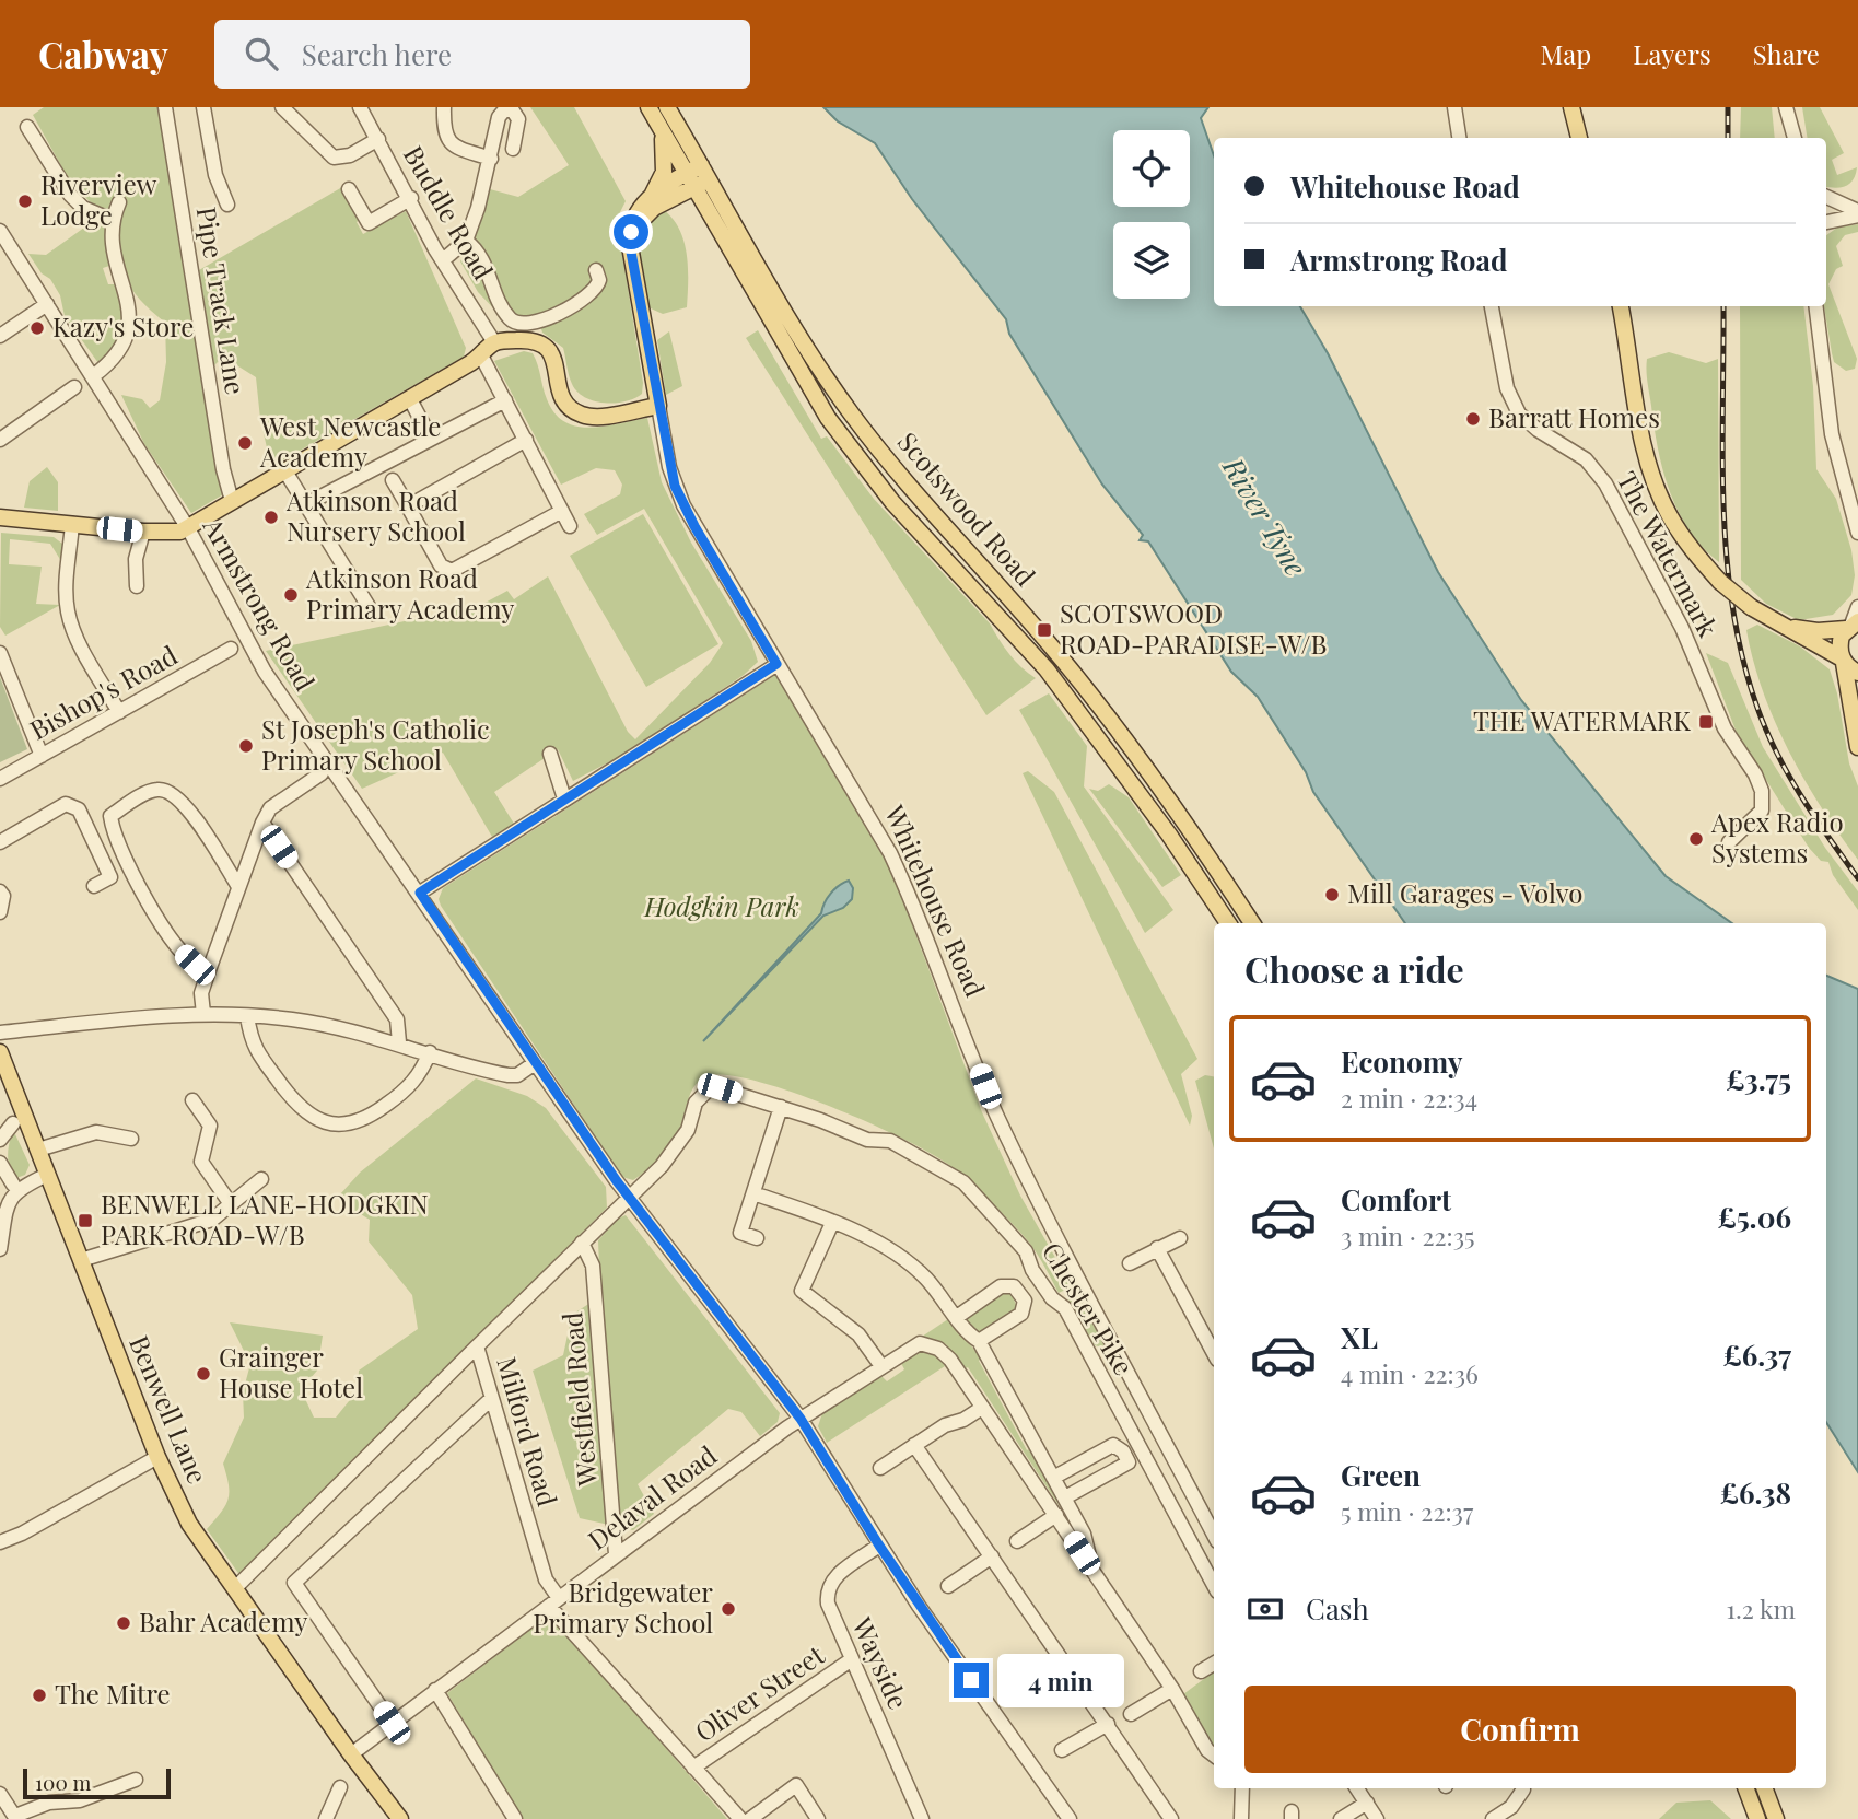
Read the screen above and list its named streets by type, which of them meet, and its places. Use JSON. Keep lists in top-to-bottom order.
{
  "streets": {
    "main road": ["Scotswood Road", "Whitehouse Road", "Benwell Lane"],
    "street": [
      "Buddle Road",
      "Pipe Track Lane",
      "The Watermark",
      "Armstrong Road",
      "Bishop's Road",
      "Chester Pike",
      "Westfield Road",
      "Milford Road",
      "Delaval Road",
      "Wayside",
      "Oliver Street"
    ]
  },
  "crossings": [
    ["Armstrong Road", "Chester Pike"],
    ["Armstrong Road", "Milford Road"],
    ["Armstrong Road", "Delaval Road"],
    ["Armstrong Road", "Wayside"],
    ["Chester Pike", "Milford Road"],
    ["Westfield Road", "Milford Road"],
    ["Westfield Road", "Delaval Road"],
    ["Benwell Lane", "Delaval Road"],
    ["Milford Road", "Delaval Road"],
    ["Milford Road", "Oliver Street"],
    ["Wayside", "Oliver Street"]
  ],
  "water": ["River Tyne"],
  "parks": ["Hodgkin Park"],
  "places": {
    "other": [
      "Riverview Lodge",
      "Kazy's Store",
      "Barratt Homes",
      "West Newcastle Academy",
      "Atkinson Road Nursery School",
      "Atkinson Road Primary Academy",
      "St Joseph's Catholic Primary School",
      "Apex Radio Systems",
      "Mill Garages - Volvo",
      "Grainger House Hotel",
      "Bridgewater Primary School",
      "Bahr Academy",
      "The Mitre"
    ],
    "transit": ["SCOTSWOOD ROAD-PARADISE-W/B", "THE WATERMARK", "BENWELL LANE-HODGKIN PARK ROAD-W/B"]
  },
  "scale_bar": "100 m",
  "page": {
    "header": "Cabway",
    "search": "Search here",
    "nav": ["Map", "Layers", "Share"],
    "banner": ["Whitehouse Road", "Armstrong Road"],
    "heading": "Choose a ride",
    "list": [
      {
        "name": "Economy",
        "note": "2 min · 22:34",
        "value": "£3.75"
      },
      {
        "name": "Comfort",
        "note": "3 min · 22:35",
        "value": "£5.06"
      },
      {
        "name": "XL",
        "note": "4 min · 22:36",
        "value": "£6.37"
      },
      {
        "name": "Green",
        "note": "5 min · 22:37",
        "value": "£6.38"
      }
    ],
    "pay": ["Cash", "1.2 km"],
    "bubble": "4 min",
    "buttons": "Confirm",
    "scale": "100 m"
  }
}
